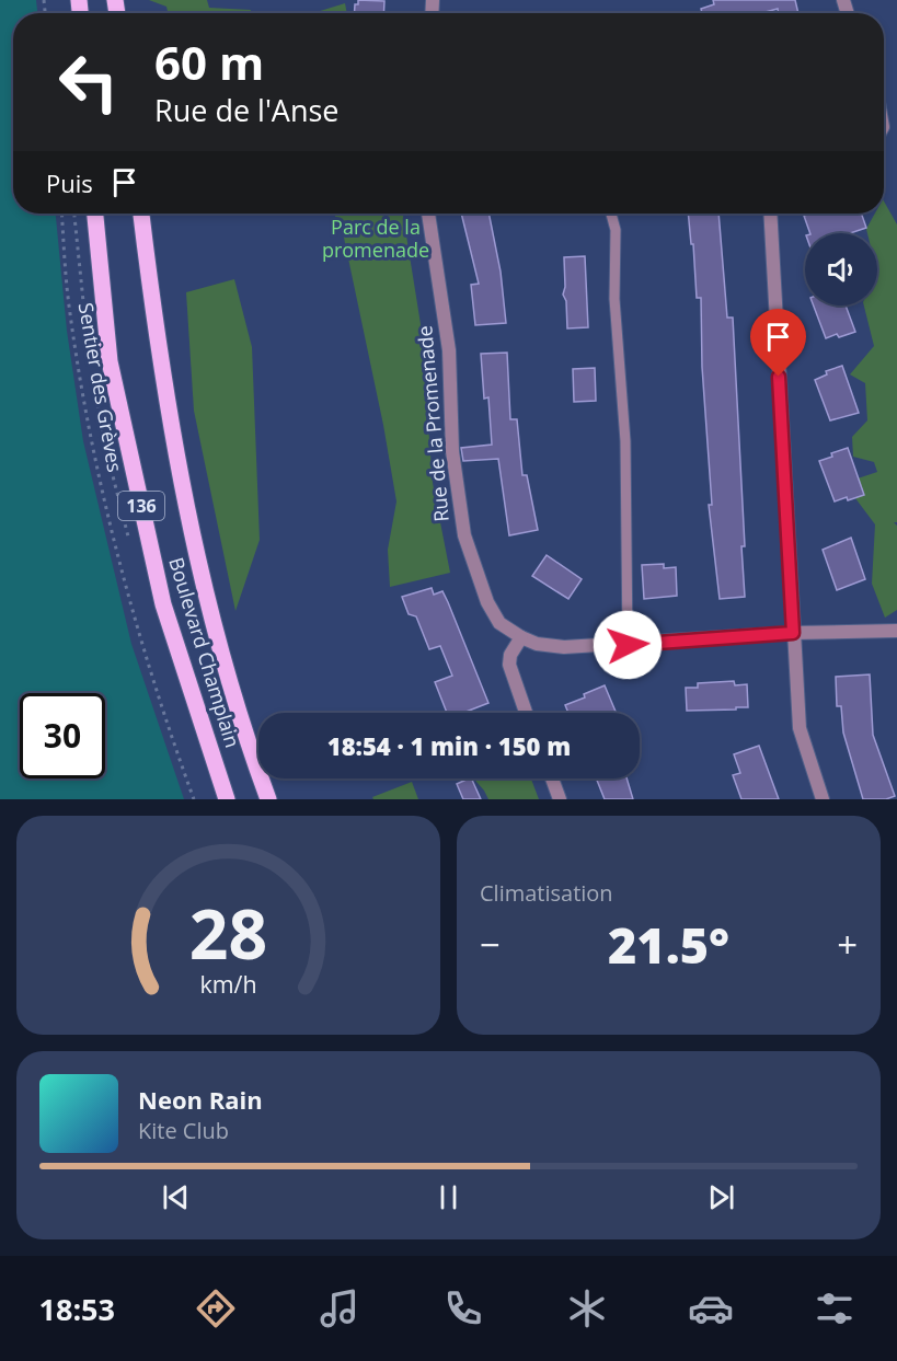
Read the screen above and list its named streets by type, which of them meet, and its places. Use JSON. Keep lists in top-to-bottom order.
{
  "streets": {
    "main road": ["136", "Boulevard Champlain"],
    "street": ["Rue de la Promenade"],
    "path": ["Sentier des Grèves"]
  },
  "parks": ["Parc de la promenade"],
  "page": {
    "turn": ["60 m", "Rue de l'Anse"],
    "then": "Puis",
    "limit": "30",
    "trip": "18:54 · 1 min · 150 m",
    "tile": "Climatisation",
    "heat": ["−", "21.5°", "+"],
    "song": ["Neon Rain", "Kite Club"],
    "tabs": "18:53",
    "gauge": ["28", "km/h"]
  }
}
